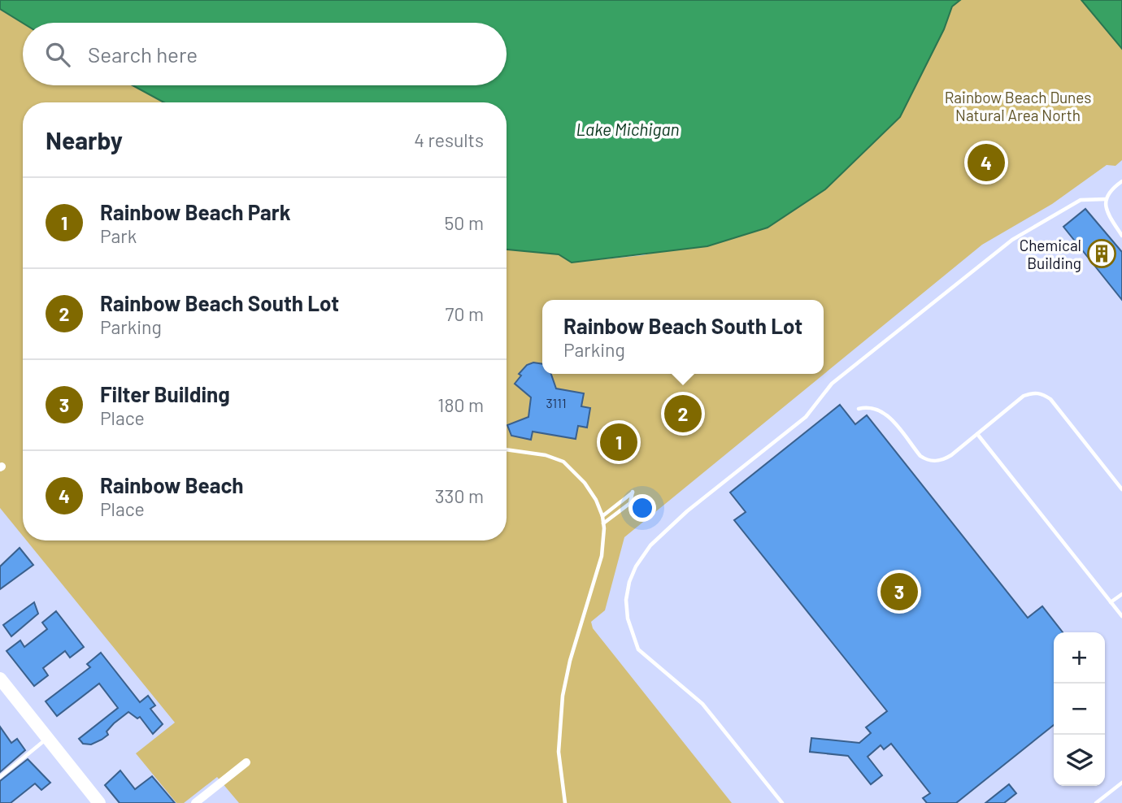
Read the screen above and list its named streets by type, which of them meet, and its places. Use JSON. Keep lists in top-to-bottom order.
{
  "water": ["Lake Michigan"],
  "parks": ["Rainbow Beach Dunes Natural Area North"],
  "places": {
    "building": ["Chemical Building"]
  },
  "house_numbers": ["3111"],
  "page": {
    "search": "Search here",
    "heading": ["Nearby", "4 results"],
    "pins": [
      "4",
      "2",
      "1",
      "3"
    ],
    "list": [
      {
        "mark": "1",
        "name": "Rainbow Beach Park",
        "note": "Park",
        "value": "50 m"
      },
      {
        "mark": "2",
        "name": "Rainbow Beach South Lot",
        "note": "Parking",
        "value": "70 m"
      },
      {
        "mark": "3",
        "name": "Filter Building",
        "note": "Place",
        "value": "180 m"
      },
      {
        "mark": "4",
        "name": "Rainbow Beach",
        "note": "Place",
        "value": "330 m"
      }
    ],
    "popup": ["Rainbow Beach South Lot", "Parking"],
    "map_buttons": ["+", "−"]
  }
}
